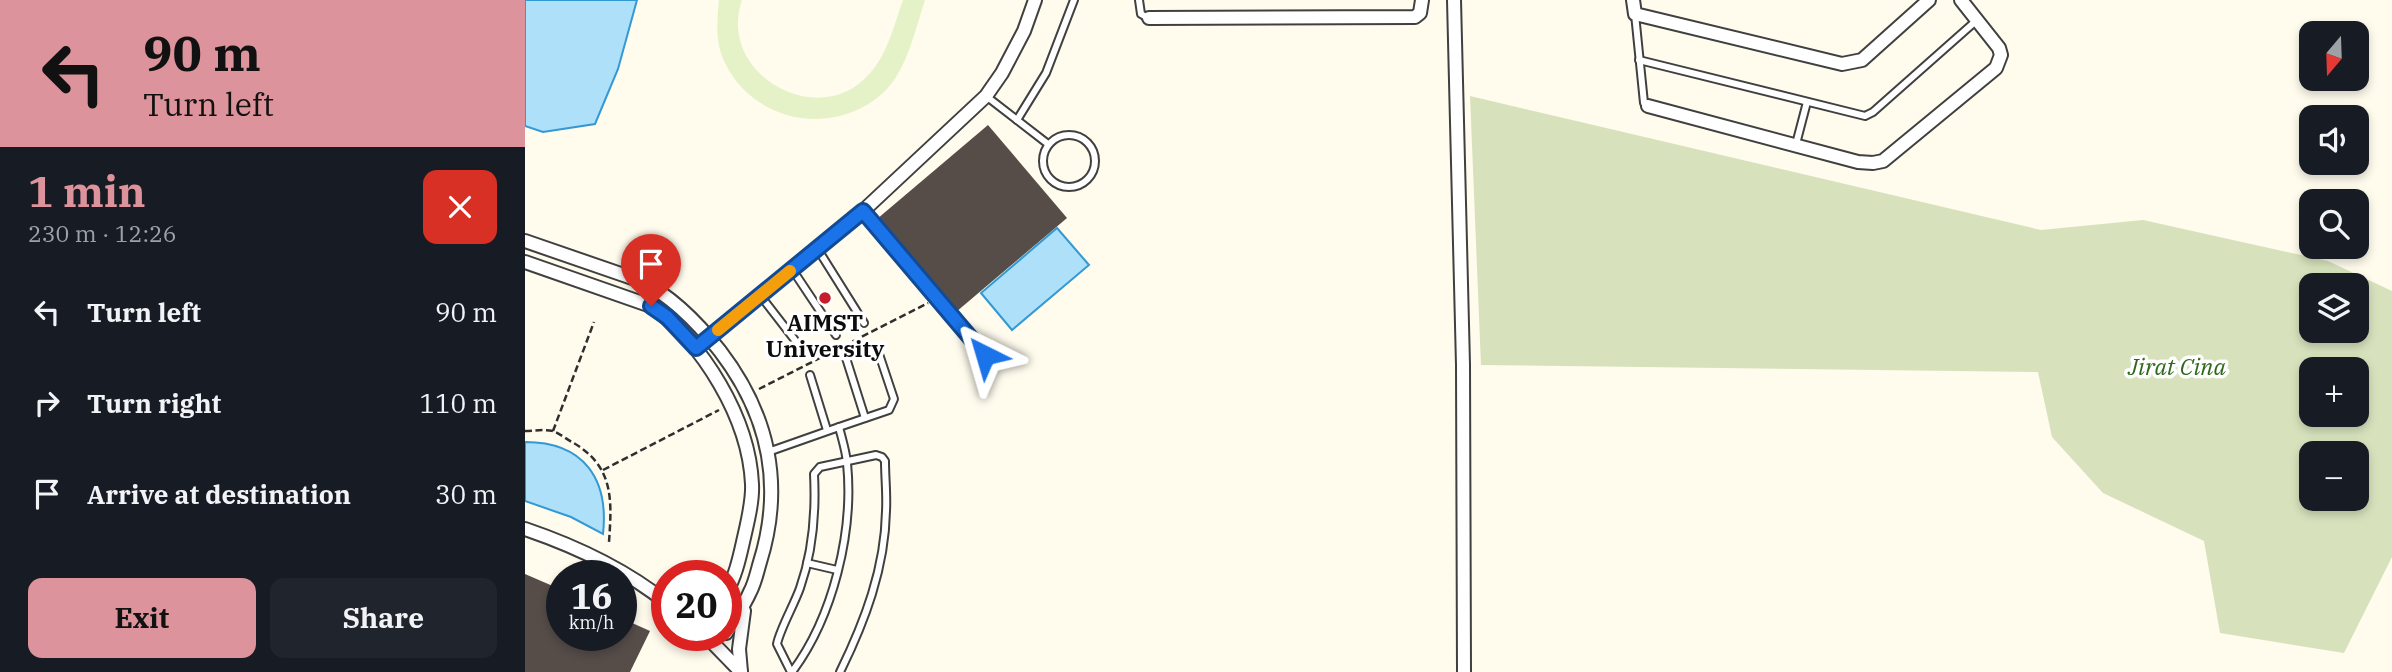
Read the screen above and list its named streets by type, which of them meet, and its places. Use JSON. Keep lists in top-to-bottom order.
{
  "parks": ["Jirat Cina"],
  "places": ["AIMST University"],
  "north": "bottom",
  "page": {
    "turn": ["90 m", "Turn left"],
    "map_buttons": ["+", "−"],
    "heading": ["1 min", "230 m · 12:26"],
    "list": [
      {
        "name": "Turn left",
        "value": "90 m"
      },
      {
        "name": "Turn right",
        "value": "110 m"
      },
      {
        "name": "Arrive at destination",
        "value": "30 m"
      }
    ],
    "speed": "16 km/h",
    "limit": "20",
    "buttons": ["Exit", "Share"]
  }
}
